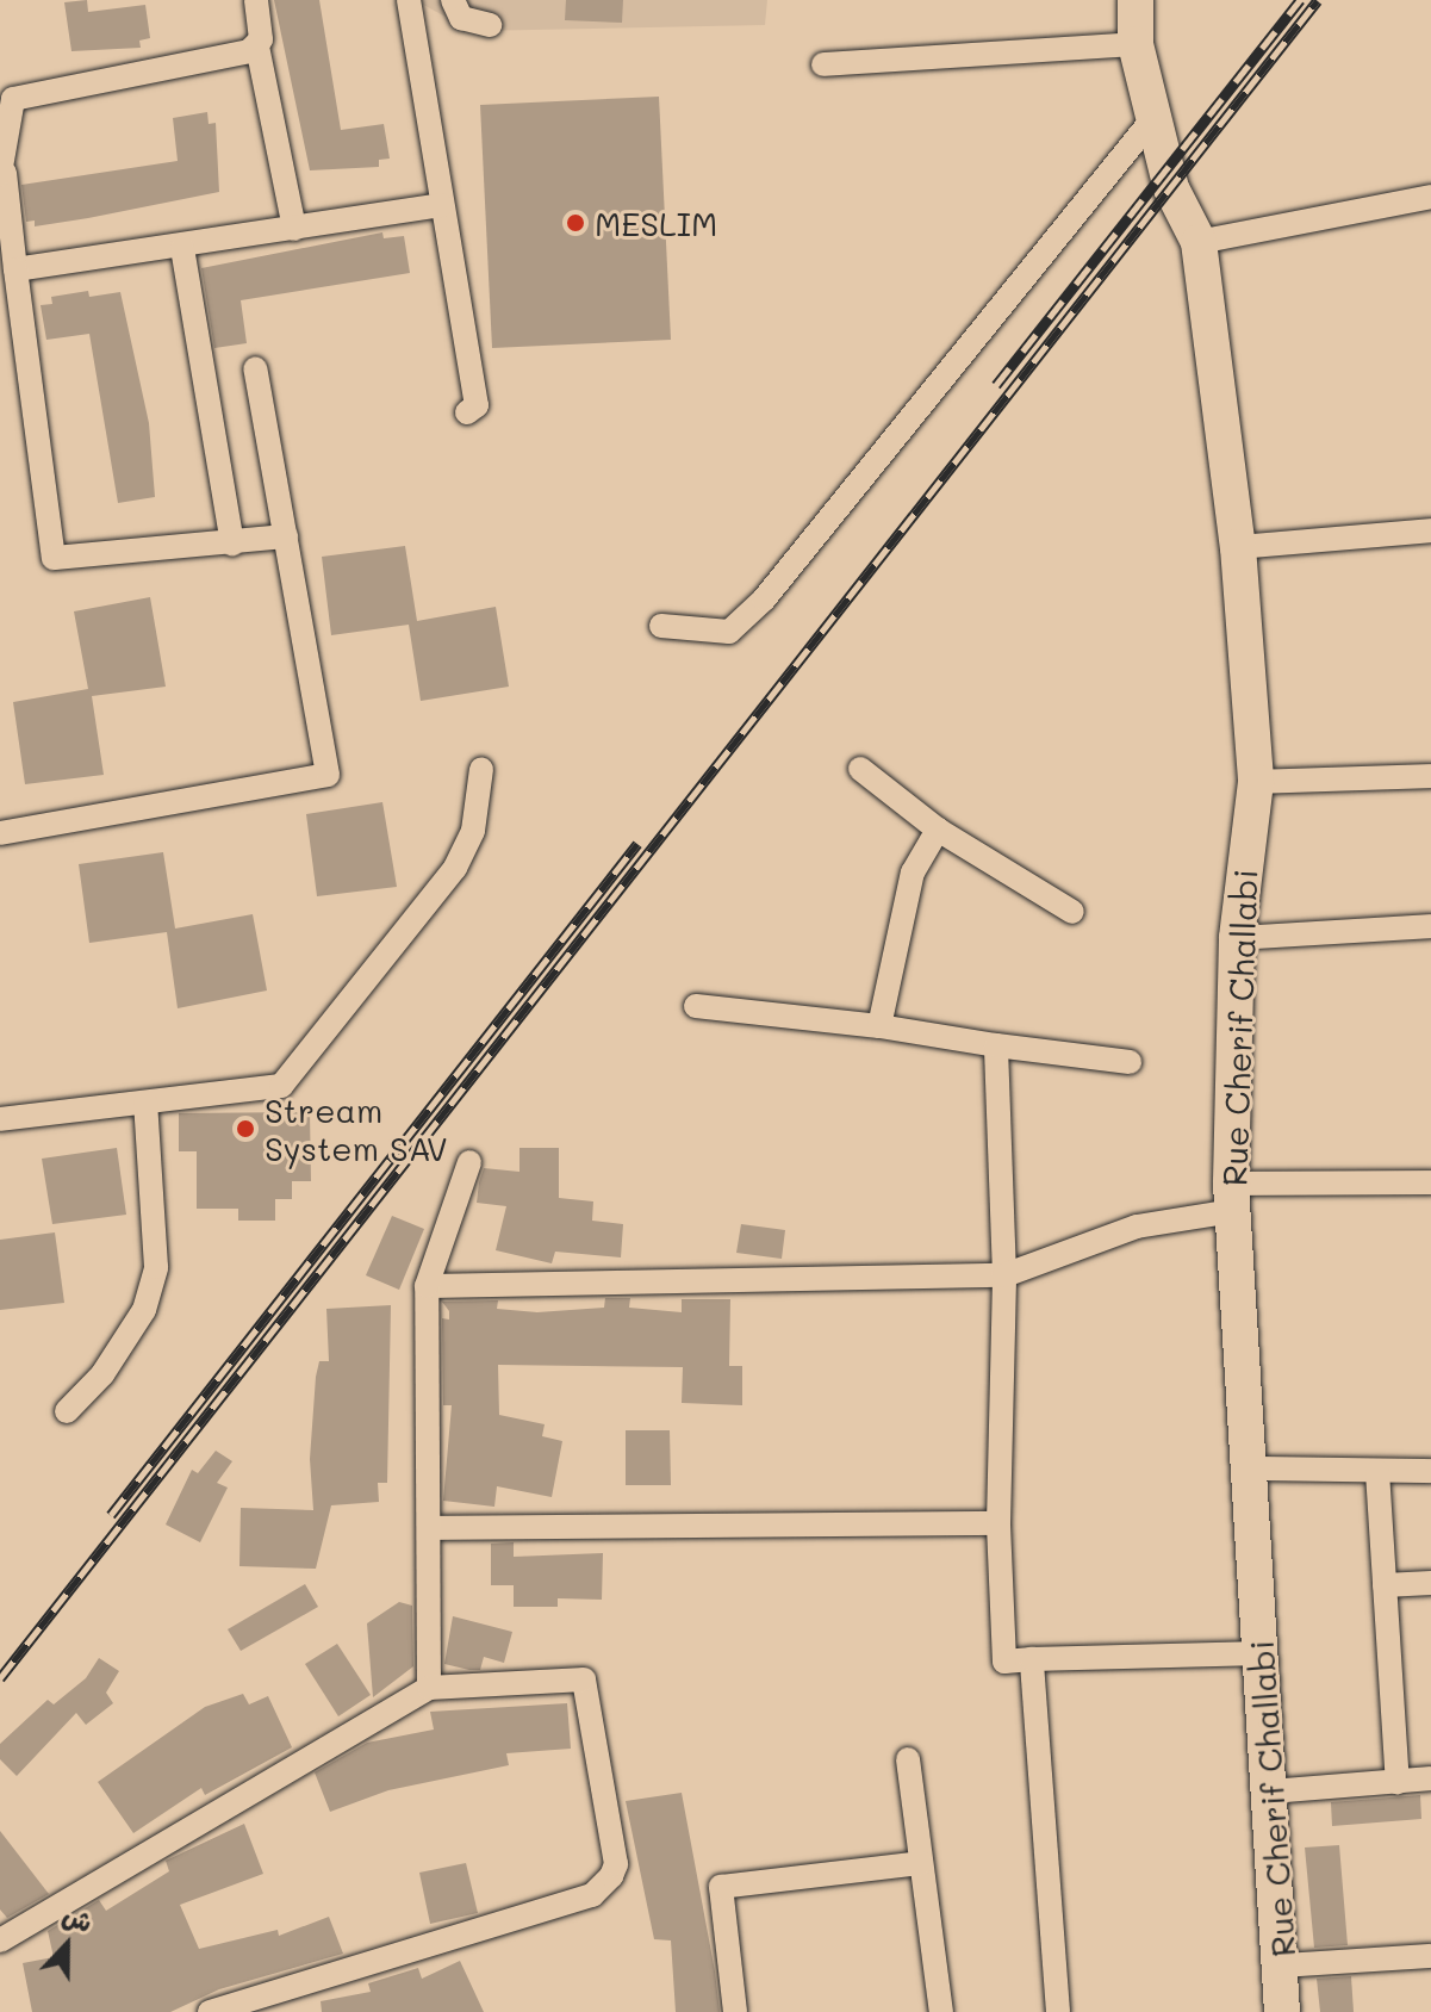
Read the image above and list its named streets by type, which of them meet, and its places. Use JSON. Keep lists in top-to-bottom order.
{
  "streets": {
    "street": ["Rue Cherif Challabi"]
  },
  "places": ["MESLIM", "Stream System SAV"],
  "north": "top"
}
